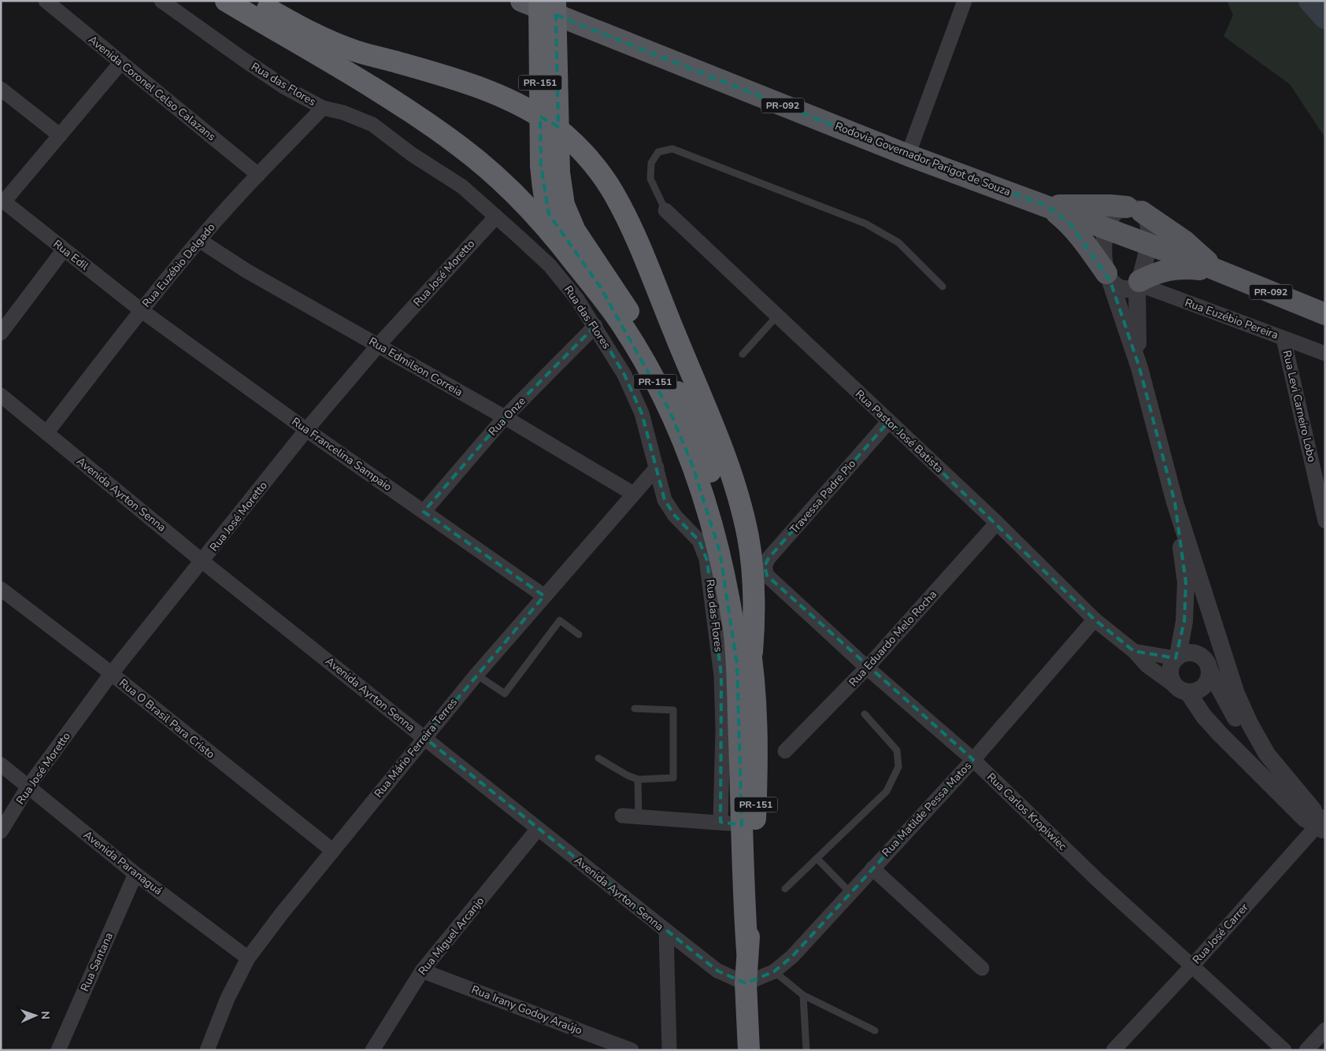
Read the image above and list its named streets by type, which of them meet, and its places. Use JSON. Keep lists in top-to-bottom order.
{
  "streets": {
    "highway": ["PR-151"],
    "main road": ["PR-092", "Rodovia Governador Parigot de Souza"],
    "street": [
      "Rua das Flores",
      "Avenida Coronel Celso Calazans",
      "Rua Edil",
      "Rua Euzébio Delgado",
      "Rua José Moretto",
      "Rua Euzébio Pereira",
      "Rua Edmilson Correia",
      "Rua Levi Carneiro Lobo",
      "Rua Onze",
      "Rua Pastor José Batista",
      "Rua Francelina Sampaio",
      "Avenida Ayrton Senna",
      "Travessa Padre Pio",
      "Rua Eduardo Melo Rocha",
      "Rua O Brasil Para Cristo",
      "Rua Mário Ferreira Terres",
      "Rua Matilde Pessa Matos",
      "Rua Carlos Kropiwiec",
      "Avenida Paranaguá",
      "Rua José Carrer",
      "Rua Miguel Arcanjo",
      "Rua Santana",
      "Rua Irany Godoy Araújo"
    ]
  },
  "crossings": [
    ["PR-151", "Avenida Ayrton Senna"],
    ["PR-151", "Rua Matilde Pessa Matos"],
    ["Rua das Flores", "Rua Euzébio Delgado"],
    ["Rua das Flores", "Rua José Moretto"],
    ["Rua das Flores", "Rua Onze"],
    ["Rua das Flores", "Rua Mário Ferreira Terres"],
    ["Avenida Coronel Celso Calazans", "Rua Euzébio Delgado"],
    ["Rua Edil", "Rua Euzébio Delgado"],
    ["Rua Edil", "Rua Francelina Sampaio"],
    ["Rua Euzébio Delgado", "Rua Edmilson Correia"],
    ["Rua Euzébio Delgado", "Rua Francelina Sampaio"],
    ["Rua Euzébio Delgado", "Avenida Ayrton Senna"],
    ["Rua José Moretto", "Rua Edmilson Correia"],
    ["Rua José Moretto", "Rua Francelina Sampaio"],
    ["Rua José Moretto", "Avenida Ayrton Senna"],
    ["Rua José Moretto", "Rua O Brasil Para Cristo"],
    ["Rua José Moretto", "Avenida Paranaguá"],
    ["Rua Euzébio Pereira", "Rua Levi Carneiro Lobo"],
    ["Rua Edmilson Correia", "Rua Onze"],
    ["Rua Edmilson Correia", "Rua Mário Ferreira Terres"],
    ["Rua Onze", "Rua Francelina Sampaio"],
    ["Rua Pastor José Batista", "Travessa Padre Pio"],
    ["Rua Pastor José Batista", "Rua Eduardo Melo Rocha"],
    ["Rua Pastor José Batista", "Rua Matilde Pessa Matos"],
    ["Rua Francelina Sampaio", "Rua Mário Ferreira Terres"],
    ["Avenida Ayrton Senna", "Rua Mário Ferreira Terres"],
    ["Avenida Ayrton Senna", "Rua Matilde Pessa Matos"],
    ["Avenida Ayrton Senna", "Rua Miguel Arcanjo"],
    ["Travessa Padre Pio", "Rua Carlos Kropiwiec"],
    ["Rua Eduardo Melo Rocha", "Rua Carlos Kropiwiec"],
    ["Rua O Brasil Para Cristo", "Rua Mário Ferreira Terres"],
    ["Rua Mário Ferreira Terres", "Avenida Paranaguá"],
    ["Rua Matilde Pessa Matos", "Rua Carlos Kropiwiec"],
    ["Rua Carlos Kropiwiec", "Rua José Carrer"],
    ["Avenida Paranaguá", "Rua Santana"],
    ["Rua Miguel Arcanjo", "Rua Irany Godoy Araújo"]
  ],
  "north": "right"
}
